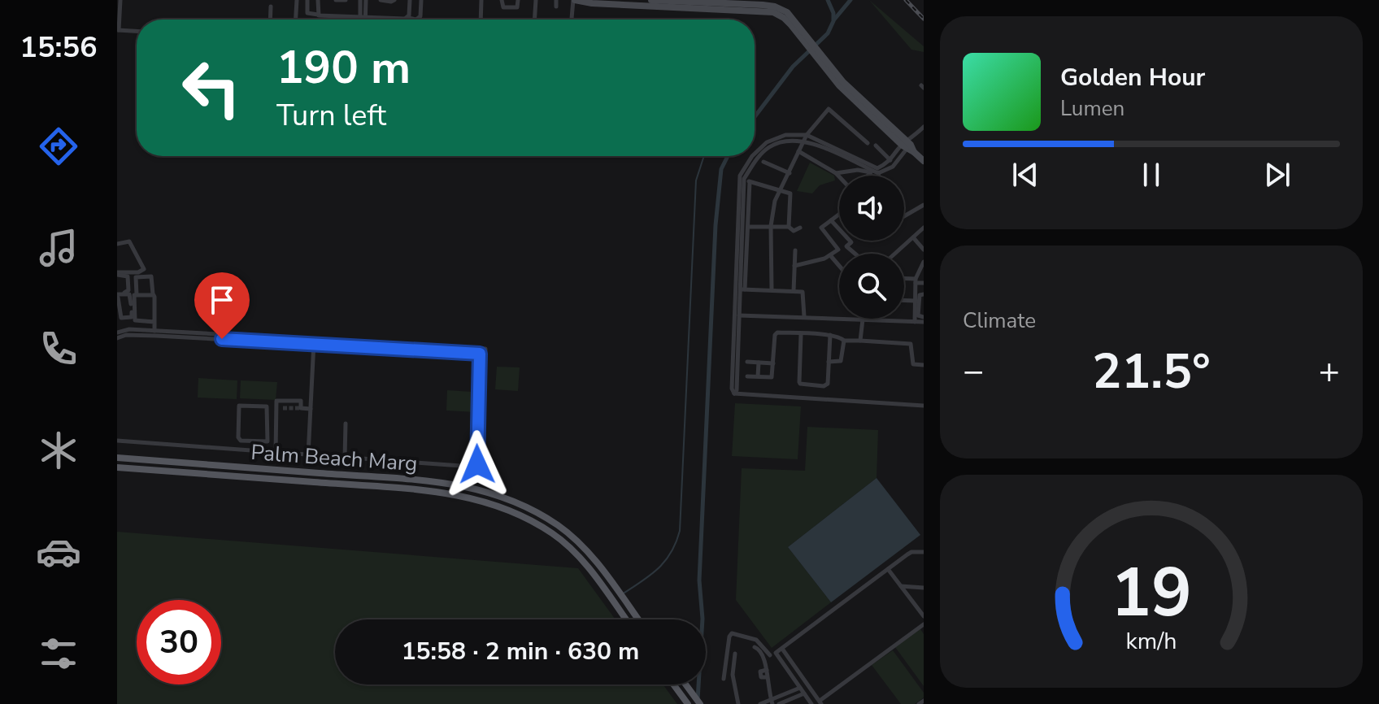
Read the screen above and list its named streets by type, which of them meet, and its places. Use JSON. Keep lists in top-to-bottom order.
{
  "streets": {
    "main road": ["Palm Beach Marg"]
  },
  "page": {
    "tabs": "15:56",
    "turn": ["190 m", "Turn left"],
    "song": ["Golden Hour", "Lumen"],
    "tile": "Climate",
    "heat": ["−", "21.5°", "+"],
    "limit": "30",
    "trip": "15:58 · 2 min · 630 m",
    "gauge": ["19", "km/h"]
  }
}
